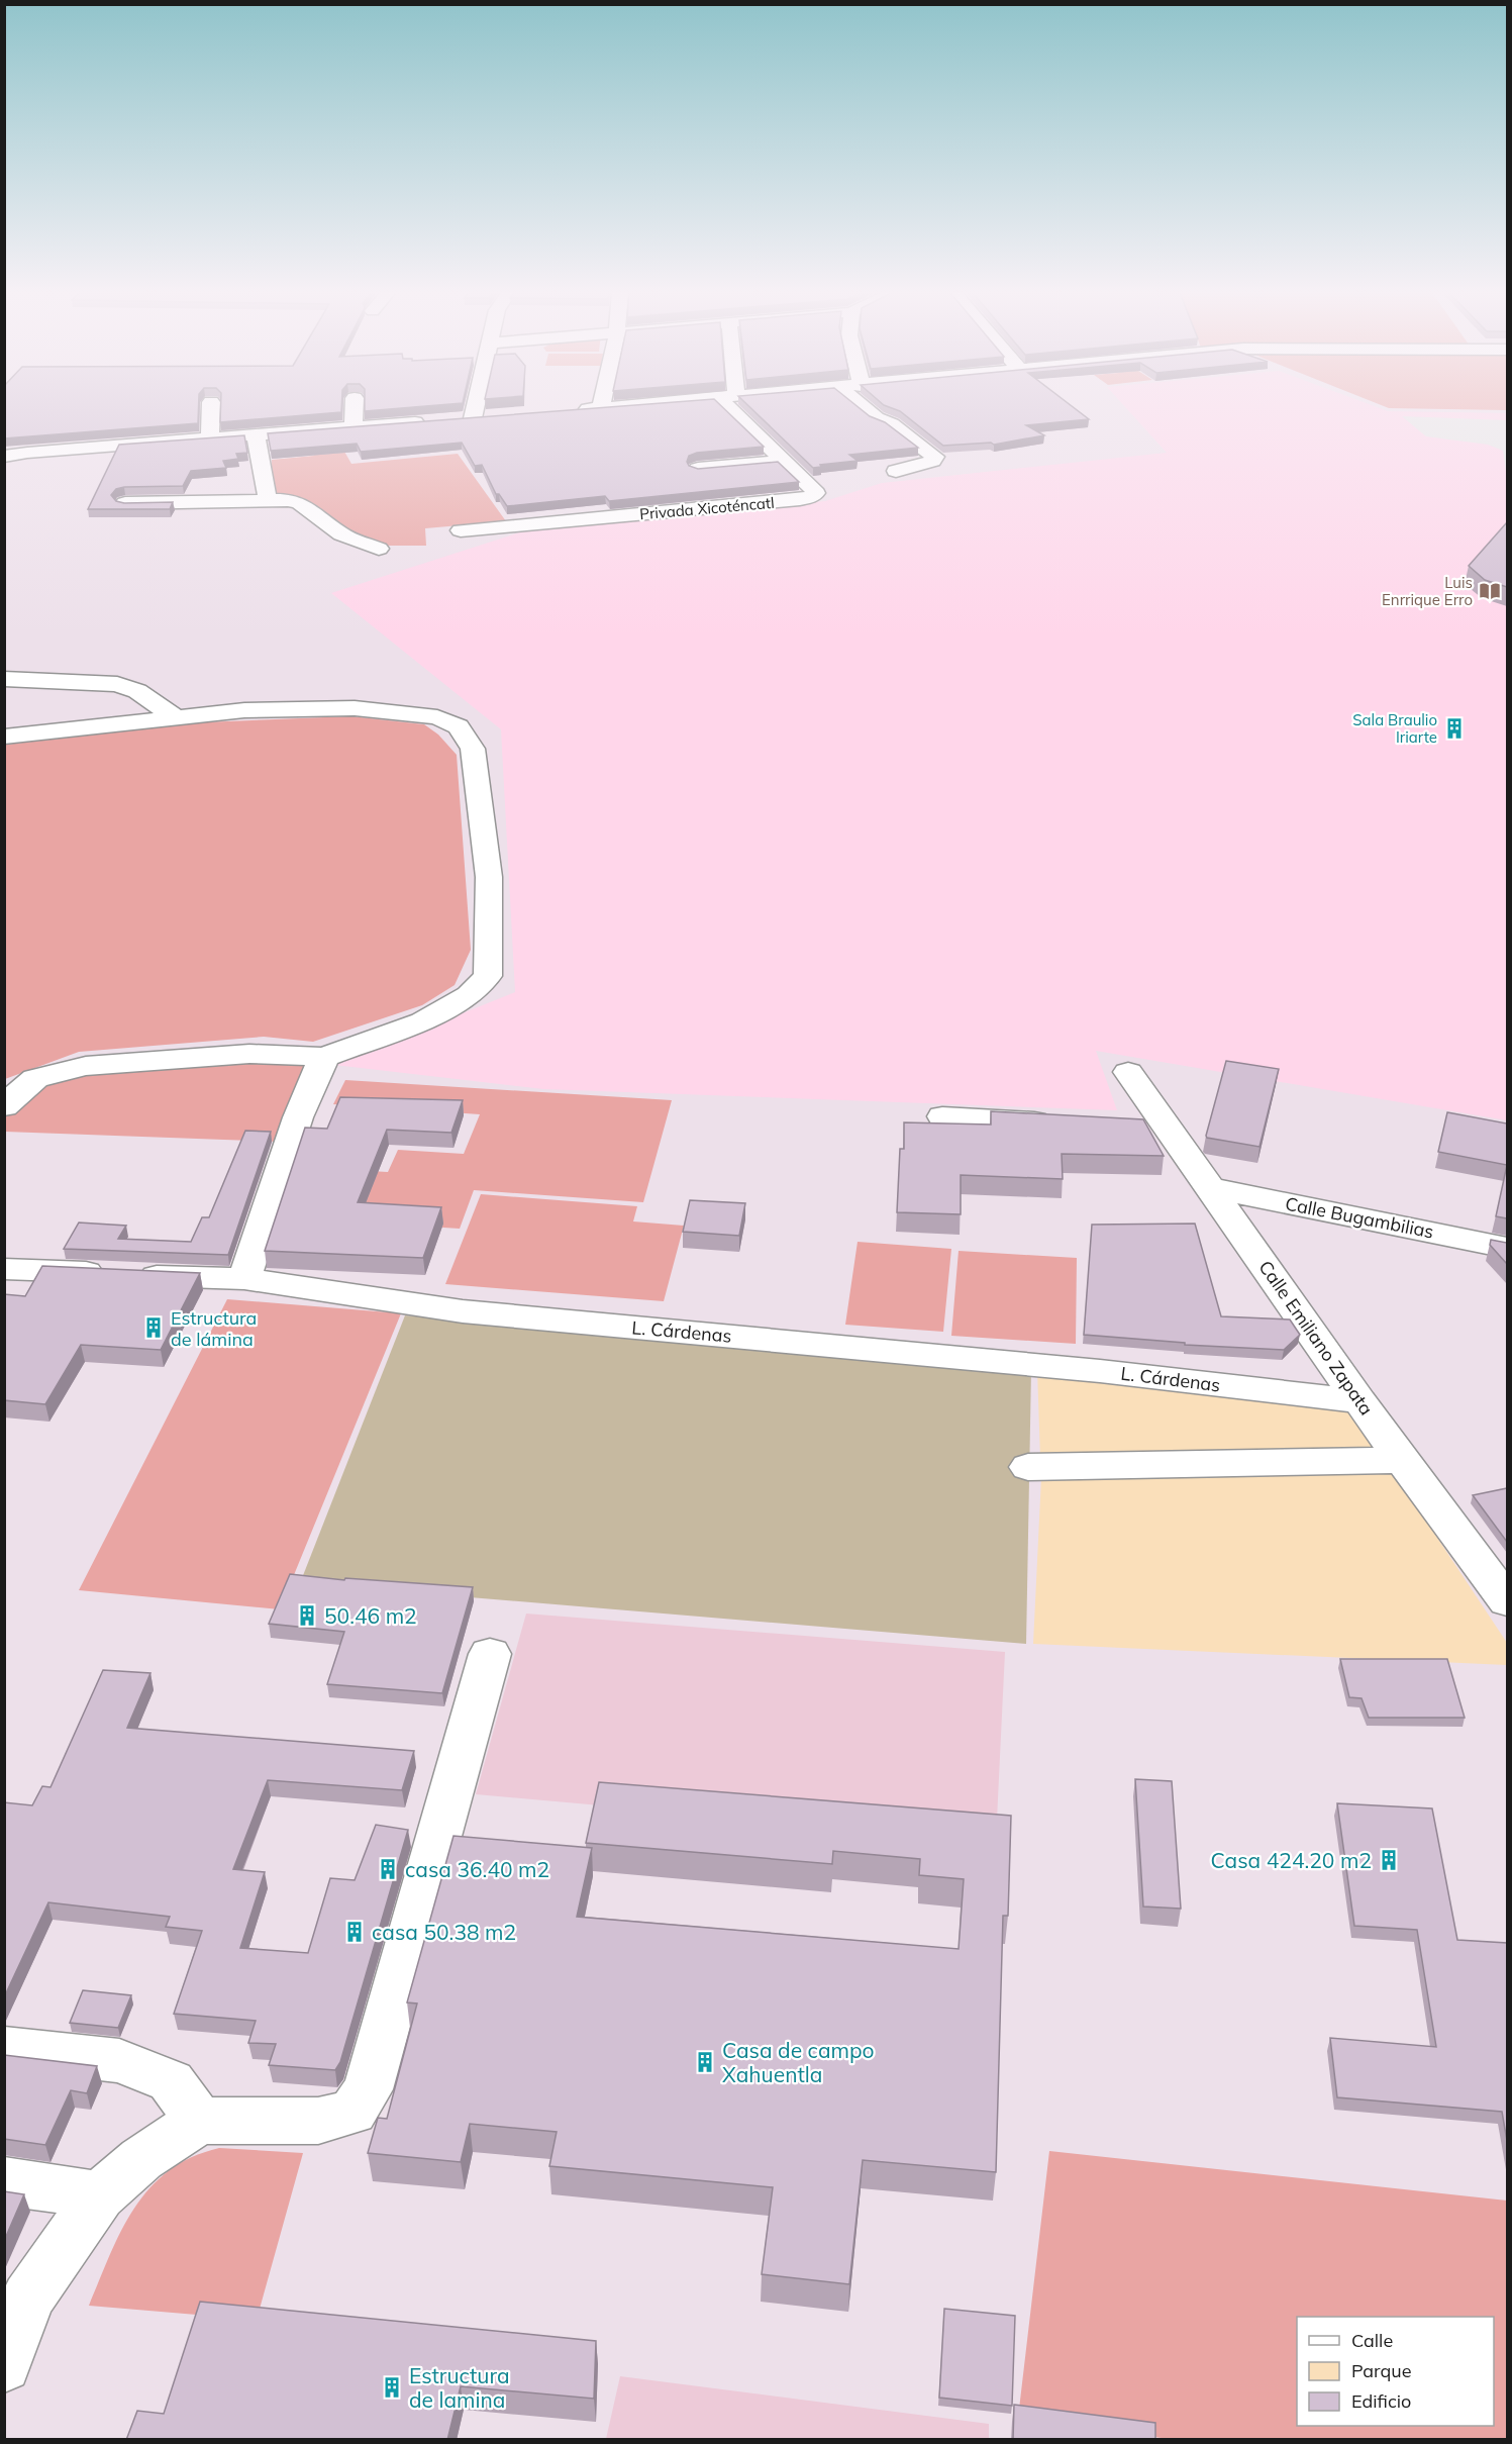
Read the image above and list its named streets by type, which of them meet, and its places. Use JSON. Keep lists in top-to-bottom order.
{
  "streets": {
    "street": [
      "Privada Xicoténcatl",
      "Calle Bugambilias",
      "L. Cárdenas",
      "Calle Emiliano Zapata"
    ]
  },
  "crossings": [
    ["Calle Bugambilias", "Calle Emiliano Zapata"],
    ["L. Cárdenas", "Calle Emiliano Zapata"]
  ],
  "places": {
    "library": ["Luis Enrrique Erro"],
    "building": [
      "Sala Braulio Iriarte",
      "Estructura de lámina",
      "50.46 m2",
      "Casa 424.20 m2",
      "casa 36.40 m2",
      "casa 50.38 m2",
      "Casa de campo Xahuentla",
      "Estructura de lamina"
    ]
  },
  "legend": ["Calle", "Parque", "Edificio"]
}
